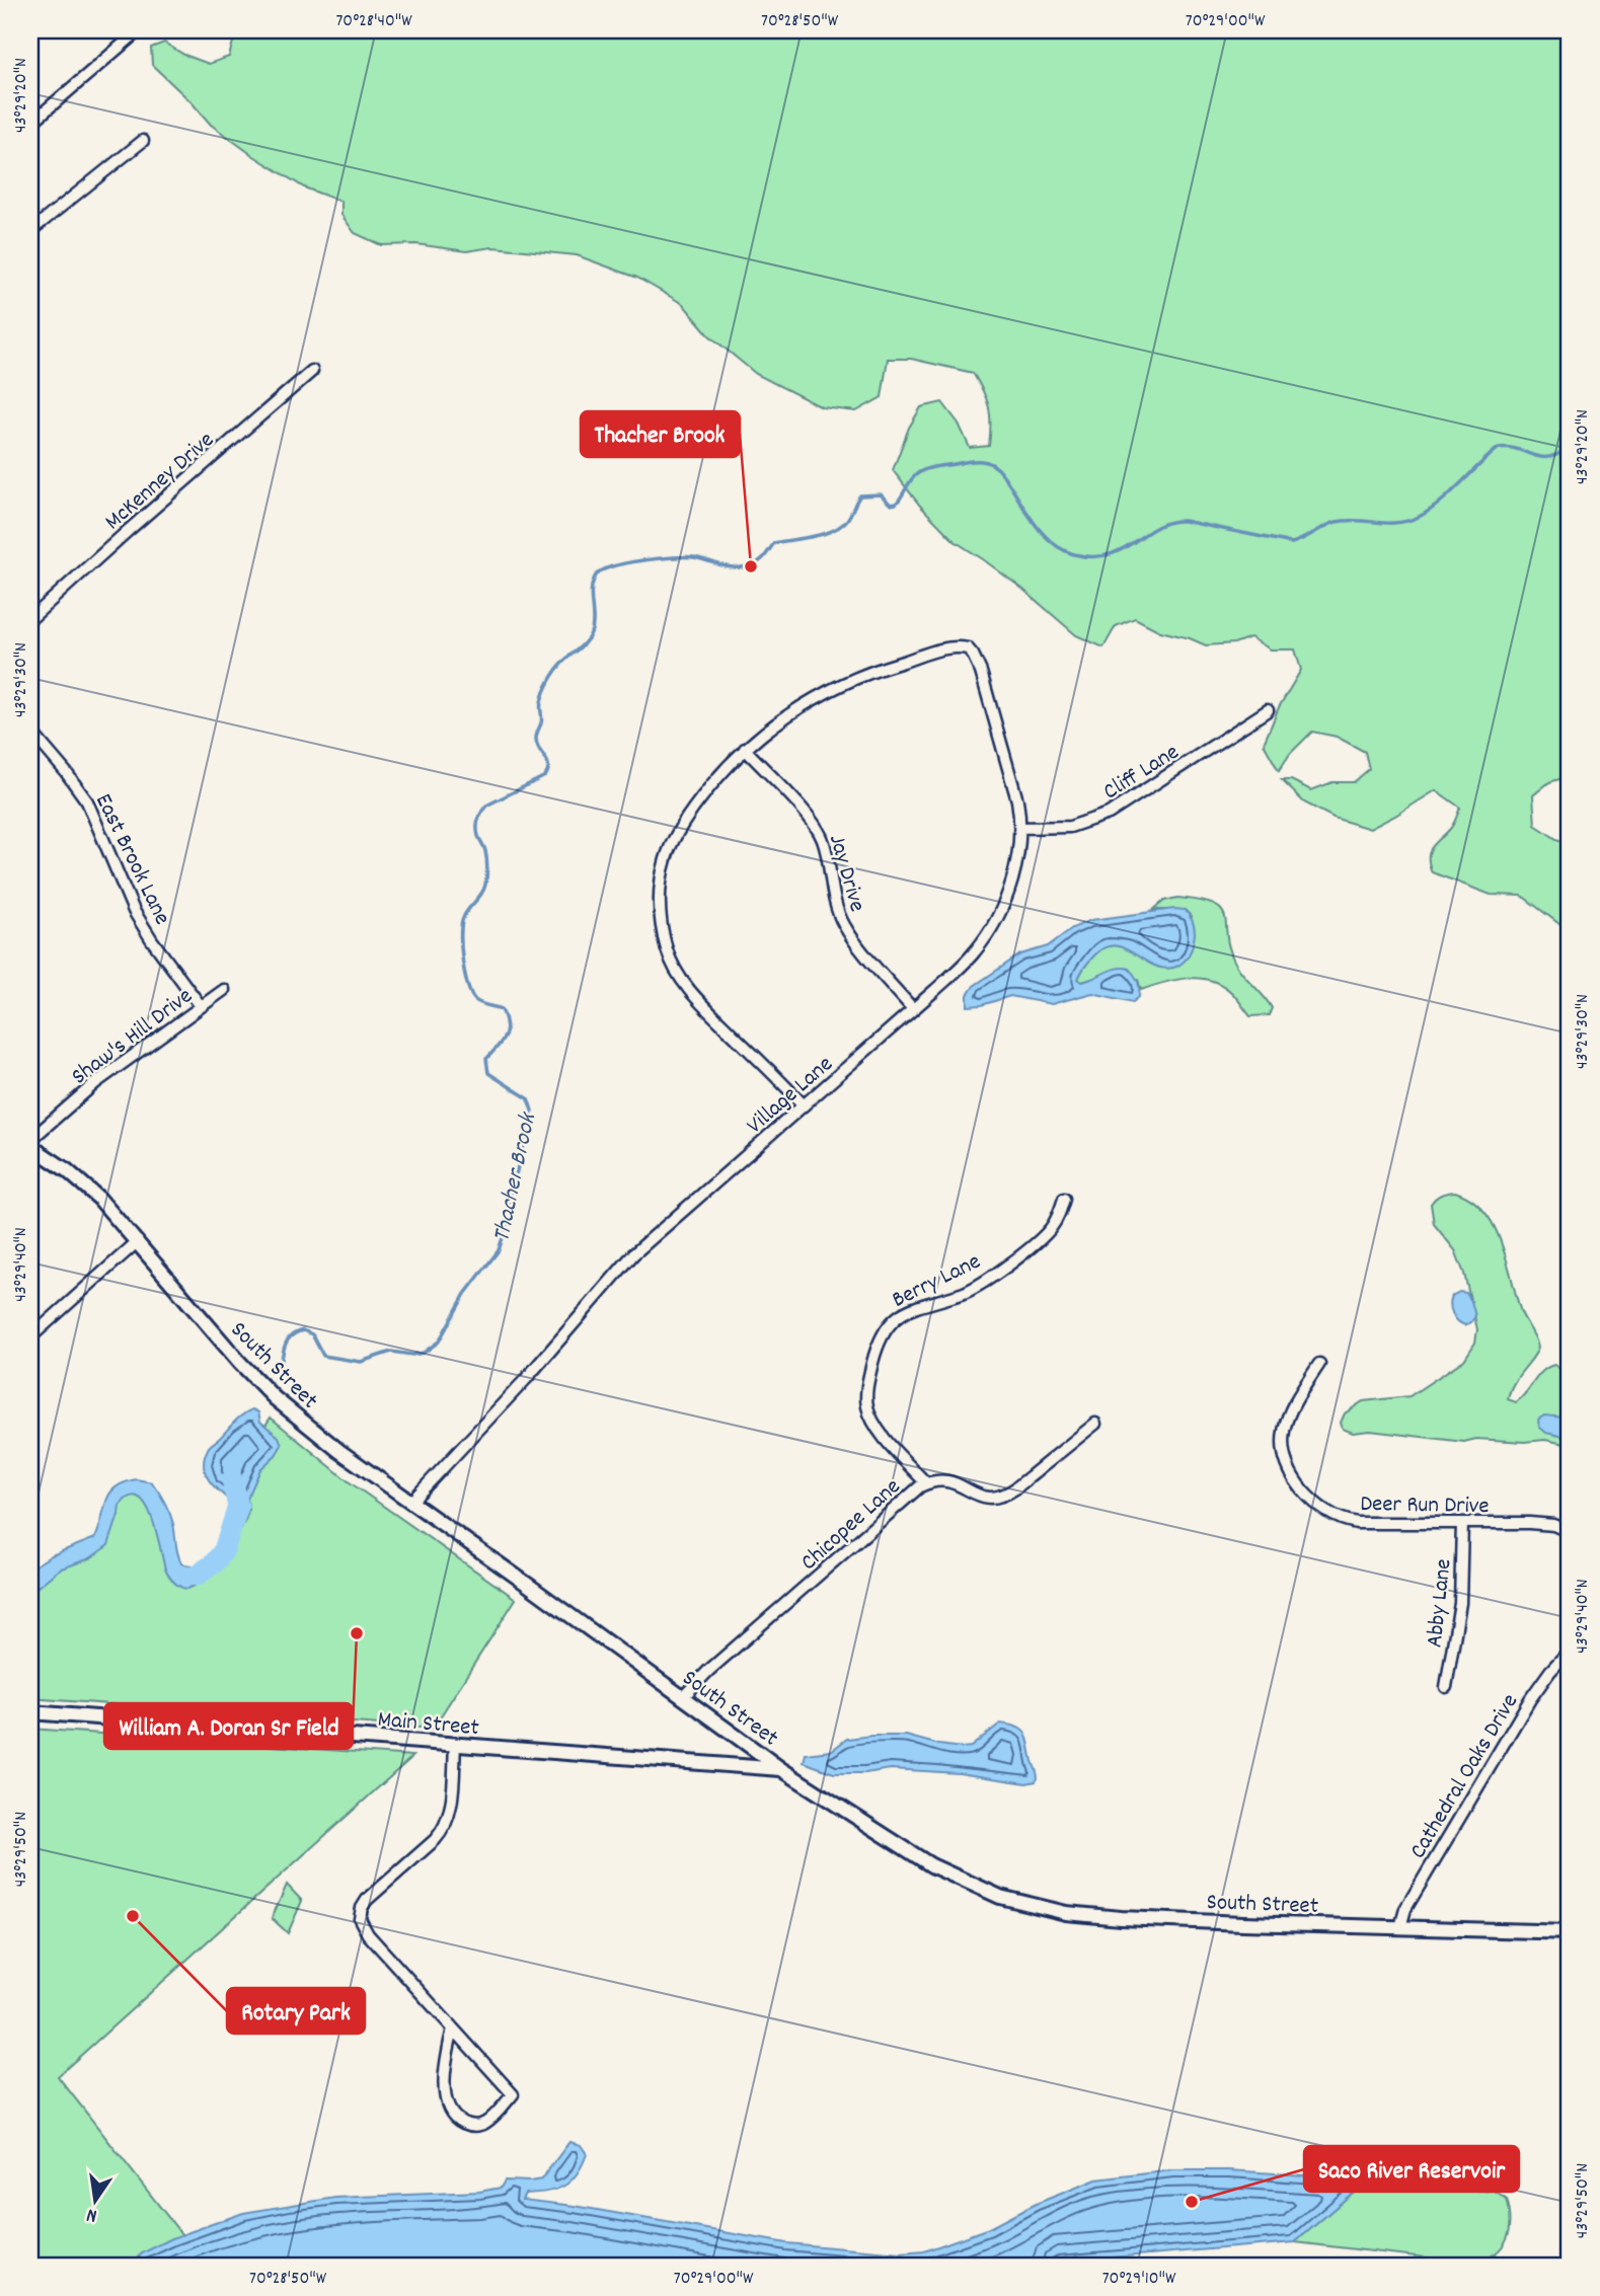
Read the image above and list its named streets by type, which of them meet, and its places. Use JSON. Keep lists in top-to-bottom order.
{
  "streets": {
    "street": [
      "McKenney Drive",
      "Cliff Lane",
      "East Brook Lane",
      "Jay Drive",
      "Shaw's Hill Drive",
      "Village Lane",
      "Berry Lane",
      "South Street",
      "Deer Run Drive",
      "Chicopee Lane",
      "Abby Lane",
      "Main Street",
      "Cathedral Oaks Drive"
    ]
  },
  "crossings": [
    ["Cliff Lane", "Village Lane"],
    ["East Brook Lane", "Shaw's Hill Drive"],
    ["Jay Drive", "Village Lane"],
    ["Village Lane", "South Street"],
    ["Berry Lane", "Chicopee Lane"],
    ["South Street", "Chicopee Lane"],
    ["South Street", "Main Street"],
    ["South Street", "Cathedral Oaks Drive"],
    ["Deer Run Drive", "Abby Lane"]
  ],
  "water": ["Thacher Brook"],
  "places": [
    "Thacher Brook",
    "William A. Doran Sr Field",
    "Rotary Park",
    "Saco River Reservoir"
  ],
  "north": "bottom",
  "coordinates": [
    "70°28'40\"W",
    "70°28'50\"W",
    "70°29'00\"W",
    "43°29'20\"N",
    "43°29'30\"N",
    "43°29'40\"N",
    "43°29'50\"N",
    "70°29'10\"W"
  ]
}
